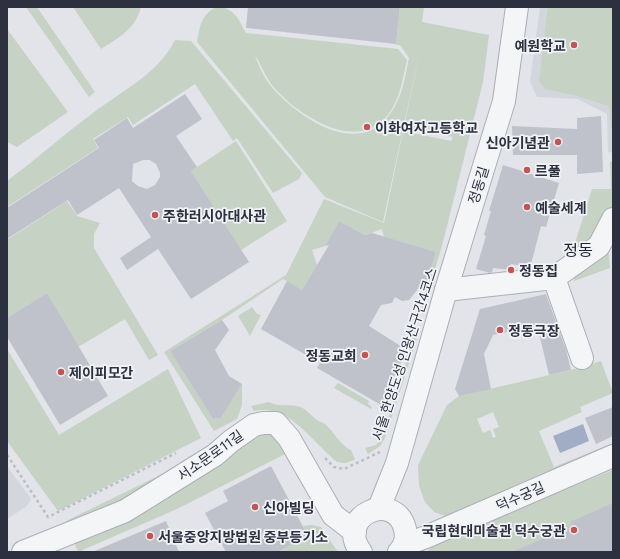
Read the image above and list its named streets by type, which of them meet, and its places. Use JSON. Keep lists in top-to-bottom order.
{
  "streets": {
    "street": ["정동길", "서소문로11길", "덕수궁길"],
    "path": ["서울 한양도성 인왕산구간4코스"]
  },
  "districts": ["정동"],
  "places": [
    "예원학교",
    "이화여자고등학교",
    "신아기념관",
    "르풀",
    "예술세계",
    "주한러시아대사관",
    "정동집",
    "정동극장",
    "정동교회",
    "제이피모간",
    "신아빌딩",
    "국립현대미술관 덕수궁관",
    "서울중앙지방법원 중부등기소"
  ]
}
